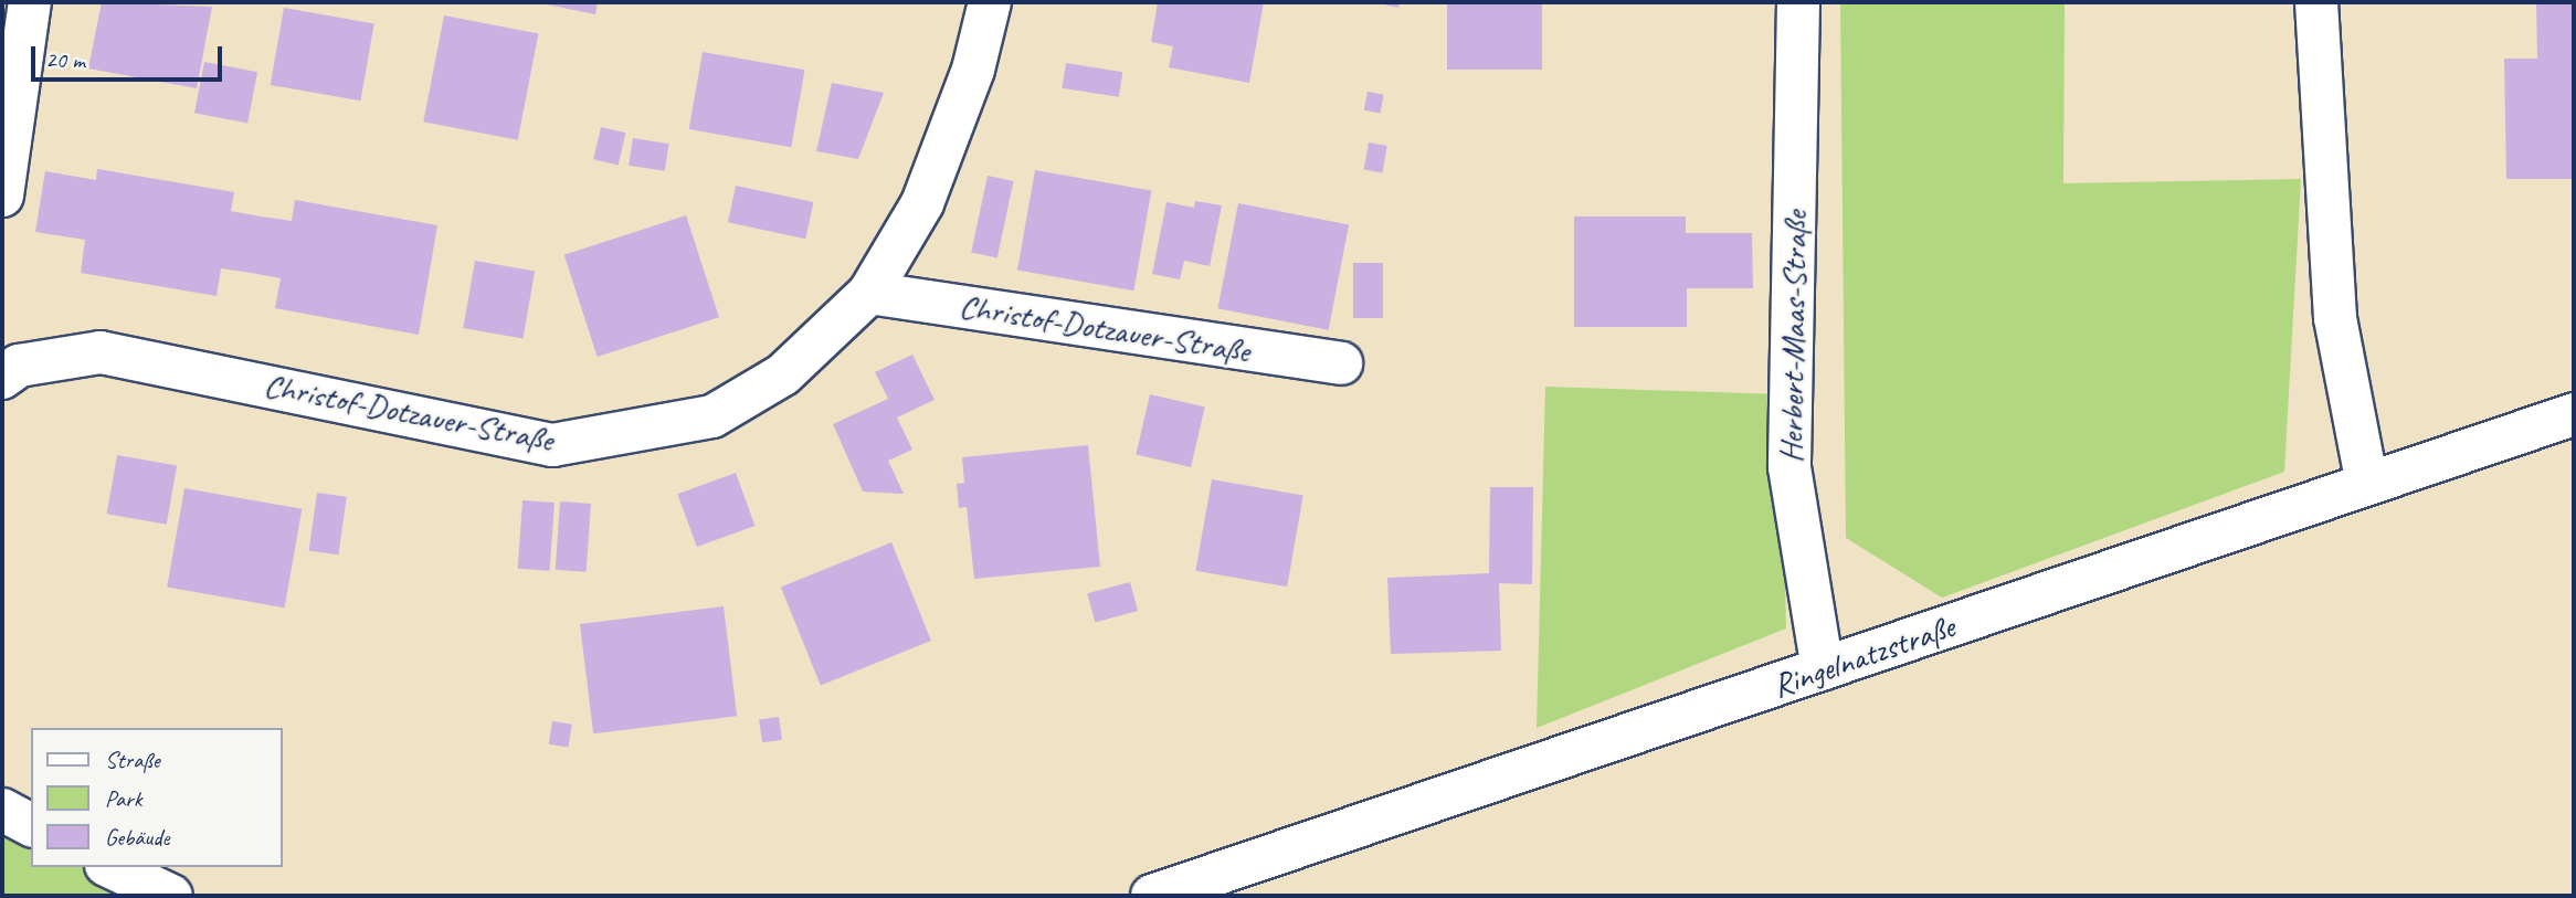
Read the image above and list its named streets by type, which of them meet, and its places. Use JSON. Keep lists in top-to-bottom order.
{
  "streets": {
    "street": ["Christof-Dotzauer-Straße", "Herbert-Maas-Straße", "Ringelnatzstraße"]
  },
  "crossings": [
    ["Herbert-Maas-Straße", "Ringelnatzstraße"]
  ],
  "legend": ["Straße", "Park", "Gebäude"],
  "scale_bar": "20 m"
}
